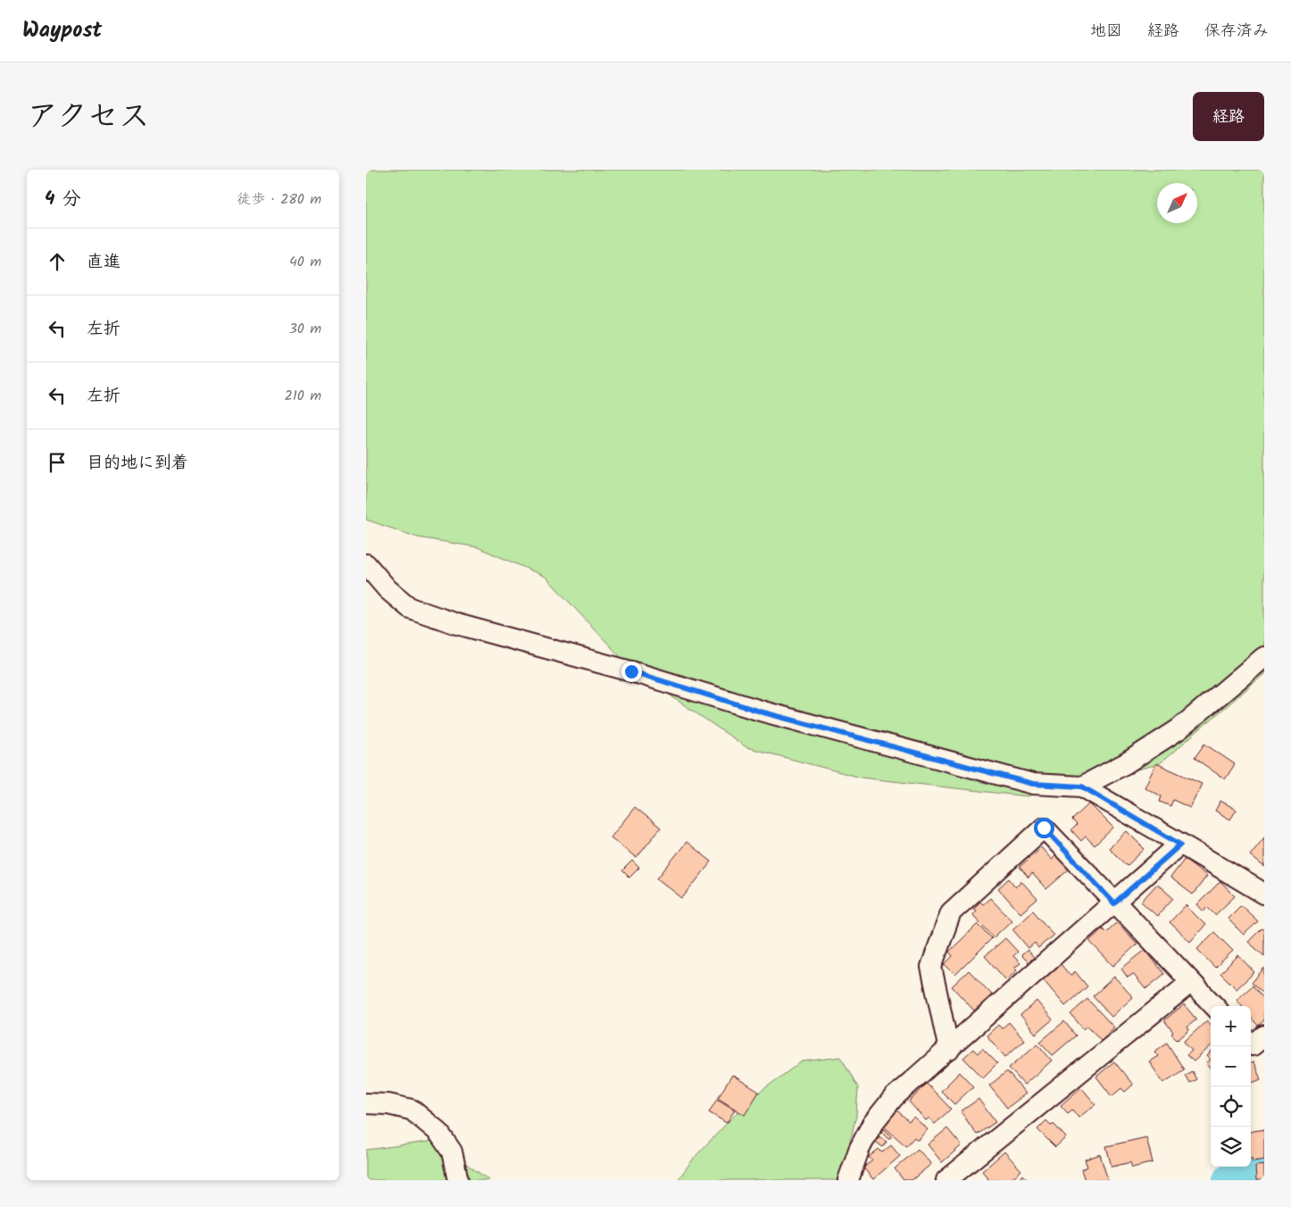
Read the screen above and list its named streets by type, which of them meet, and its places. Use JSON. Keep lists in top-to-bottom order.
{
  "north": "top right",
  "page": {
    "header": "Waypost",
    "nav": ["地図", "経路", "保存済み"],
    "title": "アクセス",
    "buttons": "経路",
    "heading": ["4 分", "徒歩 · 280 m"],
    "list": [
      ["直進", "40 m"],
      ["左折", "30 m"],
      ["左折", "210 m"],
      "目的地に到着"
    ],
    "map_buttons": ["+", "−"]
  }
}
